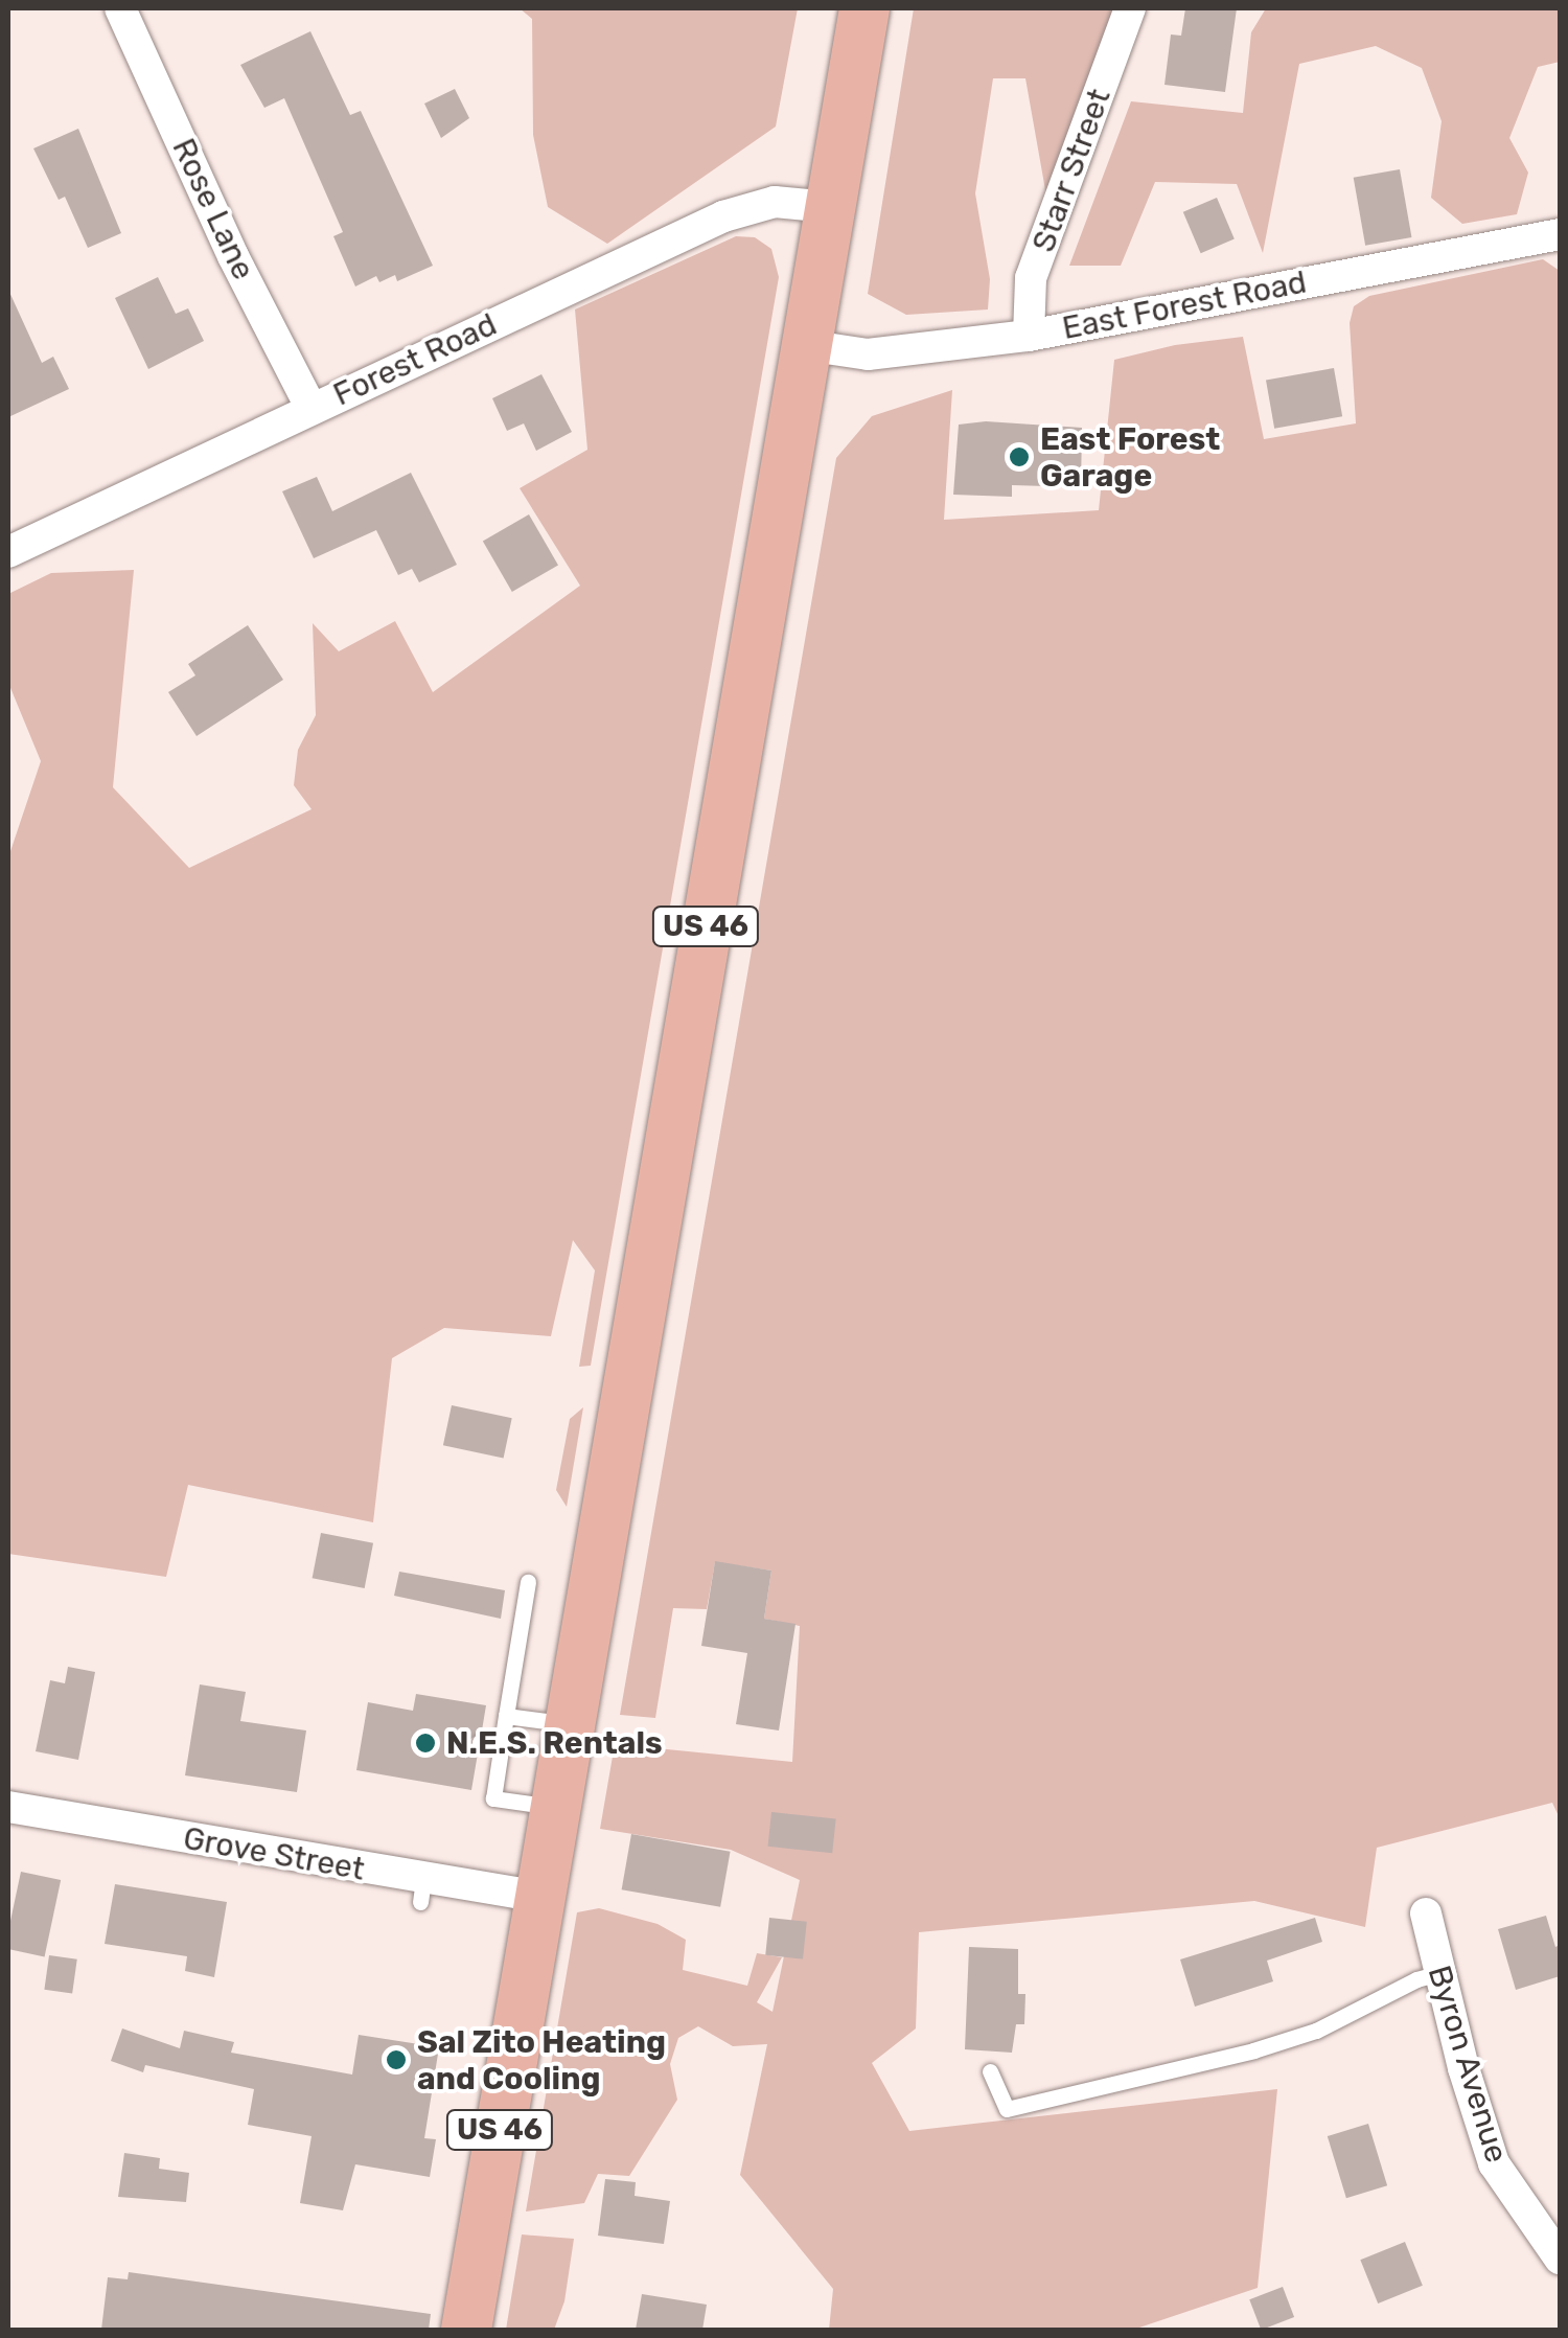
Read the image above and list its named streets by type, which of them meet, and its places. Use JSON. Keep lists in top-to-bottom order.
{
  "streets": {
    "main road": ["US 46"],
    "street": [
      "Starr Street",
      "Rose Lane",
      "East Forest Road",
      "Forest Road",
      "Grove Street",
      "Byron Avenue"
    ]
  },
  "crossings": [
    ["Starr Street", "East Forest Road"],
    ["Rose Lane", "Forest Road"],
    ["East Forest Road", "US 46"],
    ["Forest Road", "US 46"],
    ["US 46", "Grove Street"]
  ],
  "places": ["East Forest Garage", "N.E.S. Rentals", "Sal Zito Heating and Cooling"]
}
